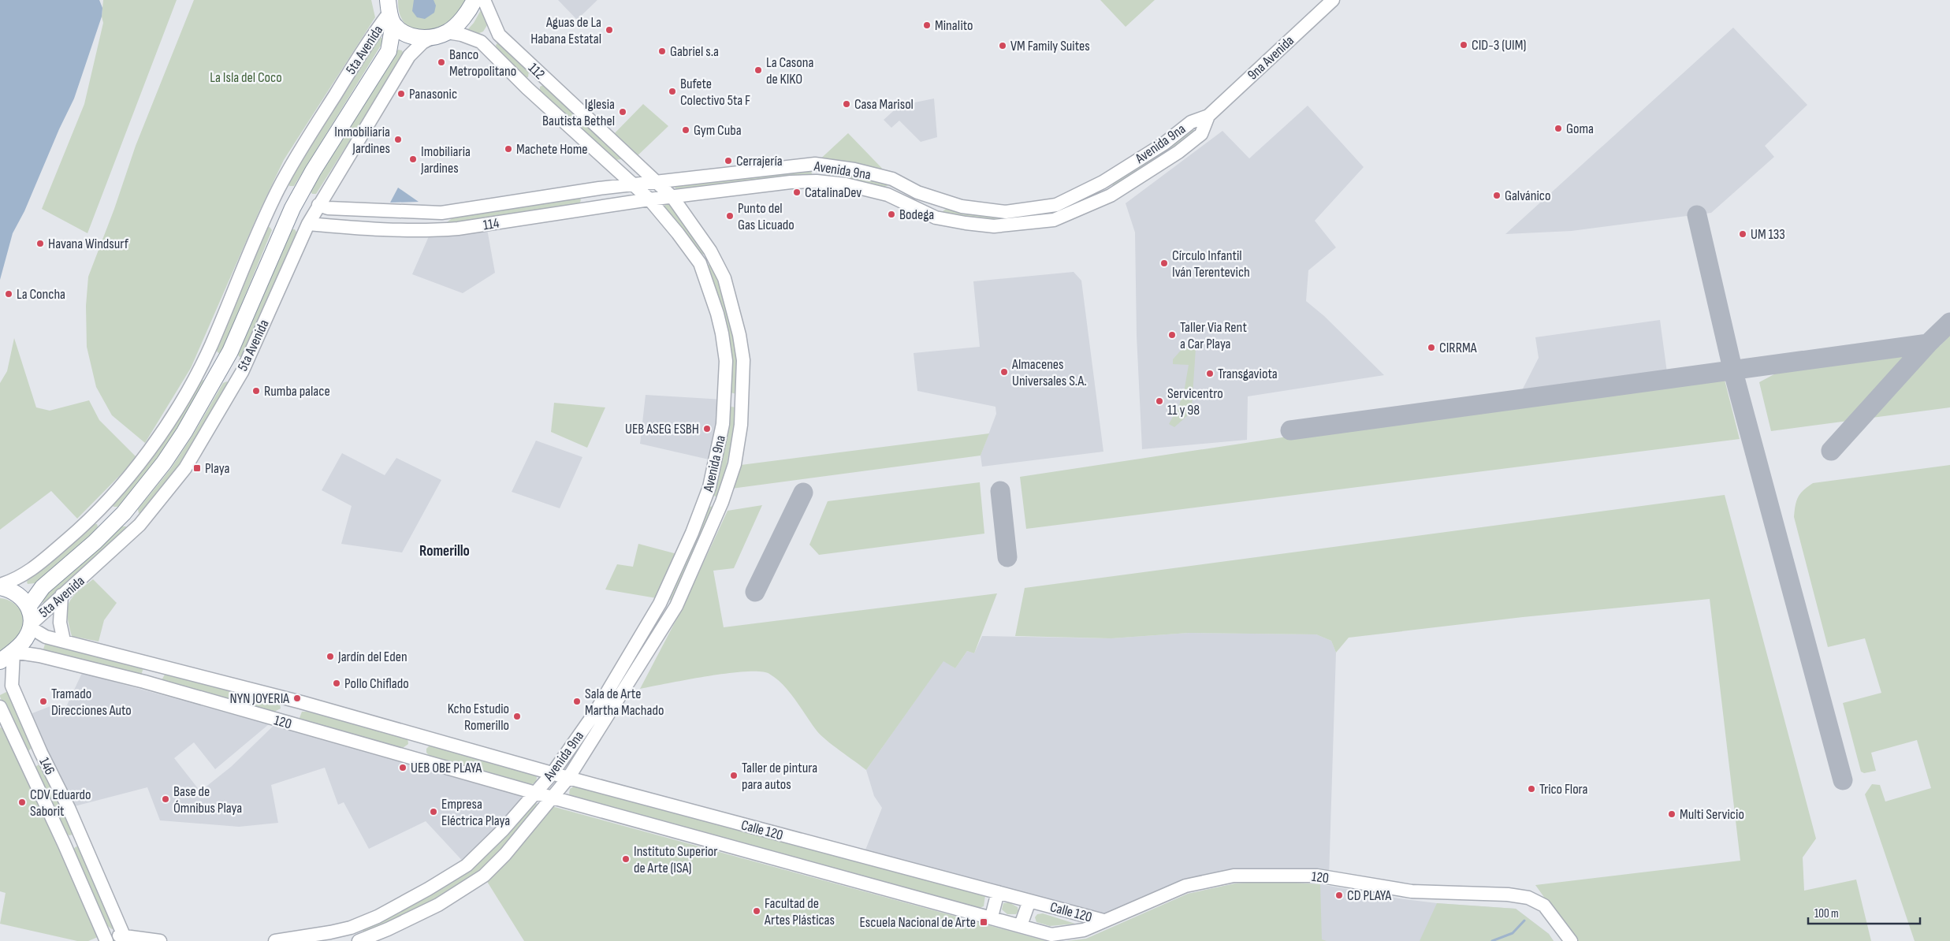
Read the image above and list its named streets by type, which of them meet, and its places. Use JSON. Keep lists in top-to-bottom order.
{
  "streets": {
    "highway": ["5ta Avenida"],
    "main road": [
      "9na Avenida",
      "112",
      "Avenida 9na",
      "114",
      "120",
      "146",
      "Calle 120"
    ]
  },
  "crossings": [
    ["5ta Avenida", "112"],
    ["5ta Avenida", "114"],
    ["5ta Avenida", "120"],
    ["9na Avenida", "Avenida 9na"],
    ["112", "Avenida 9na"],
    ["112", "114"],
    ["Avenida 9na", "114"],
    ["Avenida 9na", "120"],
    ["Avenida 9na", "Calle 120"],
    ["120", "146"],
    ["120", "Calle 120"]
  ],
  "districts": ["Romerillo"],
  "parks": ["La Isla del Coco"],
  "places": {
    "other": [
      "Minalito",
      "Aguas de La Habana Estatal",
      "CID-3 (UIM)",
      "VM Family Suites",
      "Gabriel s.a",
      "Banco Metropolitano",
      "La Casona de KIKO",
      "Bufete Colectivo 5ta F",
      "Panasonic",
      "Casa Marisol",
      "Iglesia Bautista Bethel",
      "Goma",
      "Gym Cuba",
      "Inmobiliaria Jardines",
      "Machete Home",
      "Imobiliaria Jardines",
      "Cerrajería",
      "CatalinaDev",
      "Galvánico",
      "Bodega",
      "Punto del Gas Licuado",
      "UM 133",
      "Havana Windsurf",
      "Círculo Infantil Iván Terentevich",
      "La Concha",
      "Taller Via Rent a Car Playa",
      "CIRRMA",
      "Almacenes Universales S.A.",
      "Transgaviota",
      "Rumba palace",
      "Servicentro 11 y 98",
      "UEB ASEG ESBH",
      "Jardín del Eden",
      "Pollo Chiflado",
      "NYN JOYERIA",
      "Tramado Direcciones Auto",
      "Sala de Arte Martha Machado",
      "Kcho Estudio Romerillo",
      "UEB OBE PLAYA",
      "Taller de pintura para autos",
      "Trico Flora",
      "Base de Ómnibus Playa",
      "CDV Eduardo Saborit",
      "Empresa Eléctrica Playa",
      "Multi Servicio",
      "Instituto Superior de Arte (ISA)",
      "CD PLAYA",
      "Facultad de Artes Plásticas"
    ],
    "transit": ["Playa", "Escuela Nacional de Arte"]
  },
  "scale_bar": "100 m"
}
